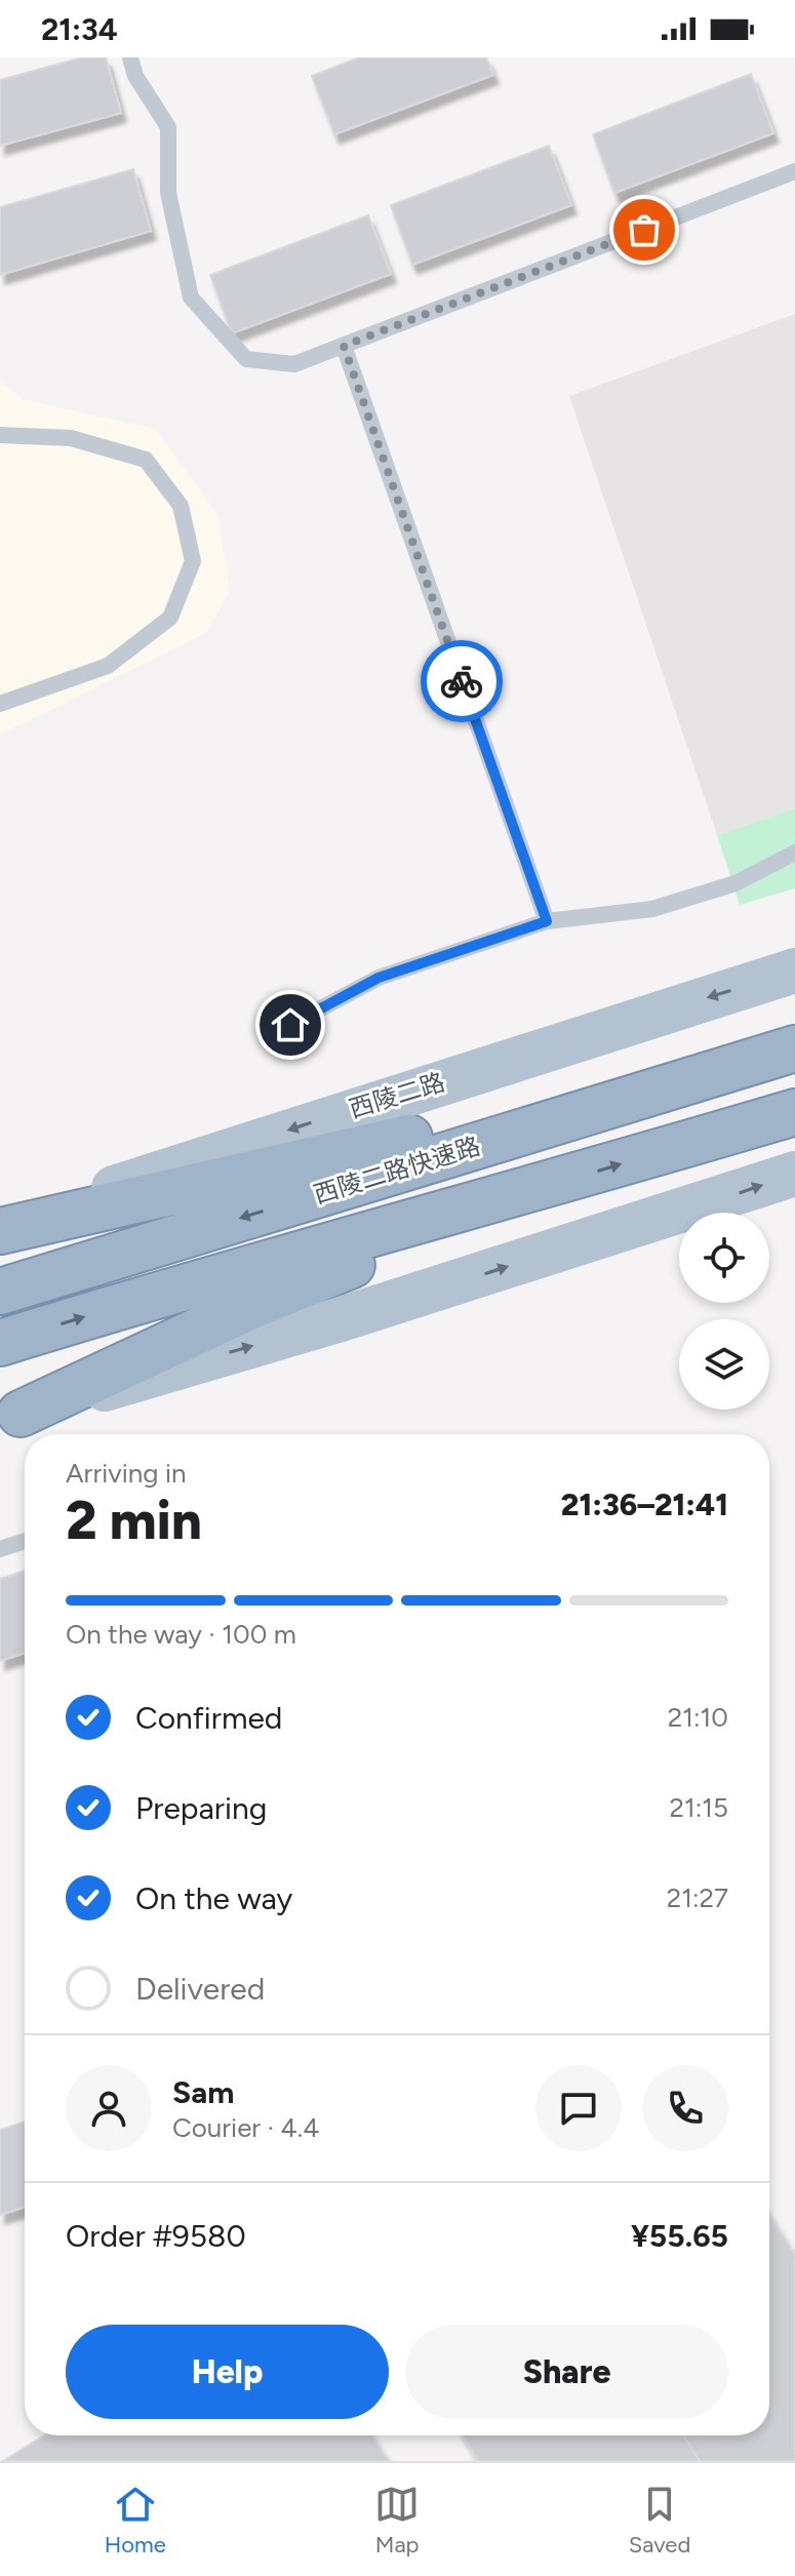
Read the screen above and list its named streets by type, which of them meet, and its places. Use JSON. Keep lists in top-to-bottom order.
{
  "streets": {
    "highway": ["西陵二路快速路"],
    "main road": ["西陵二路"]
  },
  "page": {
    "status": "21:34",
    "heading": ["2 min", "Arriving in", "21:36–21:41"],
    "panel": [
      "Sam",
      "Courier · 4.4",
      "Order #9580",
      "¥55.65"
    ],
    "bar": "On the way · 100 m",
    "list": [
      ["Confirmed", "21:10"],
      ["Preparing", "21:15"],
      ["On the way", "21:27"],
      "Delivered"
    ],
    "buttons": ["Help", "Share"],
    "tabs": ["Home", "Map", "Saved"]
  }
}
